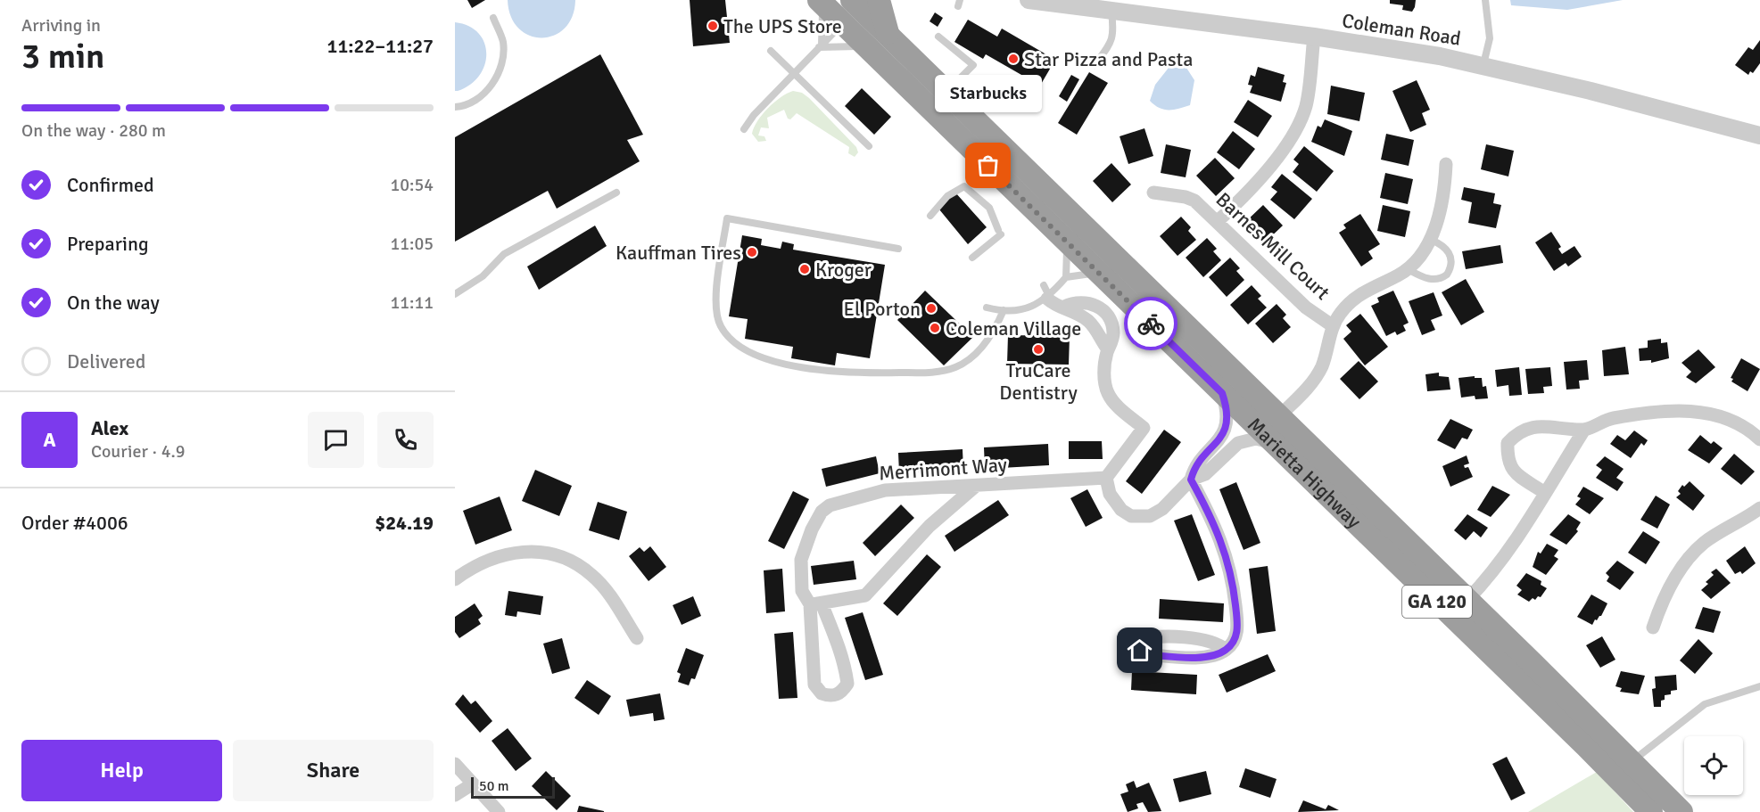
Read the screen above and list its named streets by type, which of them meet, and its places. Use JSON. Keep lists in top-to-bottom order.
{
  "streets": {
    "highway": ["Marietta Highway", "GA 120"],
    "street": ["Coleman Road", "Barnes Mill Court", "Merrimont Way"]
  },
  "places": [
    "The UPS Store",
    "Star Pizza and Pasta",
    "Starbucks",
    "Kauffman Tires",
    "Kroger",
    "El Porton",
    "Coleman Village",
    "TruCare Dentistry"
  ],
  "scale_bar": "50 m",
  "page": {
    "heading": ["3 min", "Arriving in", "11:22–11:27"],
    "panel": [
      "Alex",
      "Courier · 4.9",
      "Order #4006",
      "$24.19"
    ],
    "bubble": "Starbucks",
    "bar": "On the way · 280 m",
    "list": [
      ["Confirmed", "10:54"],
      ["Preparing", "11:05"],
      ["On the way", "11:11"],
      "Delivered"
    ],
    "round": "A",
    "buttons": ["Help", "Share"],
    "scale": "50 m"
  }
}
